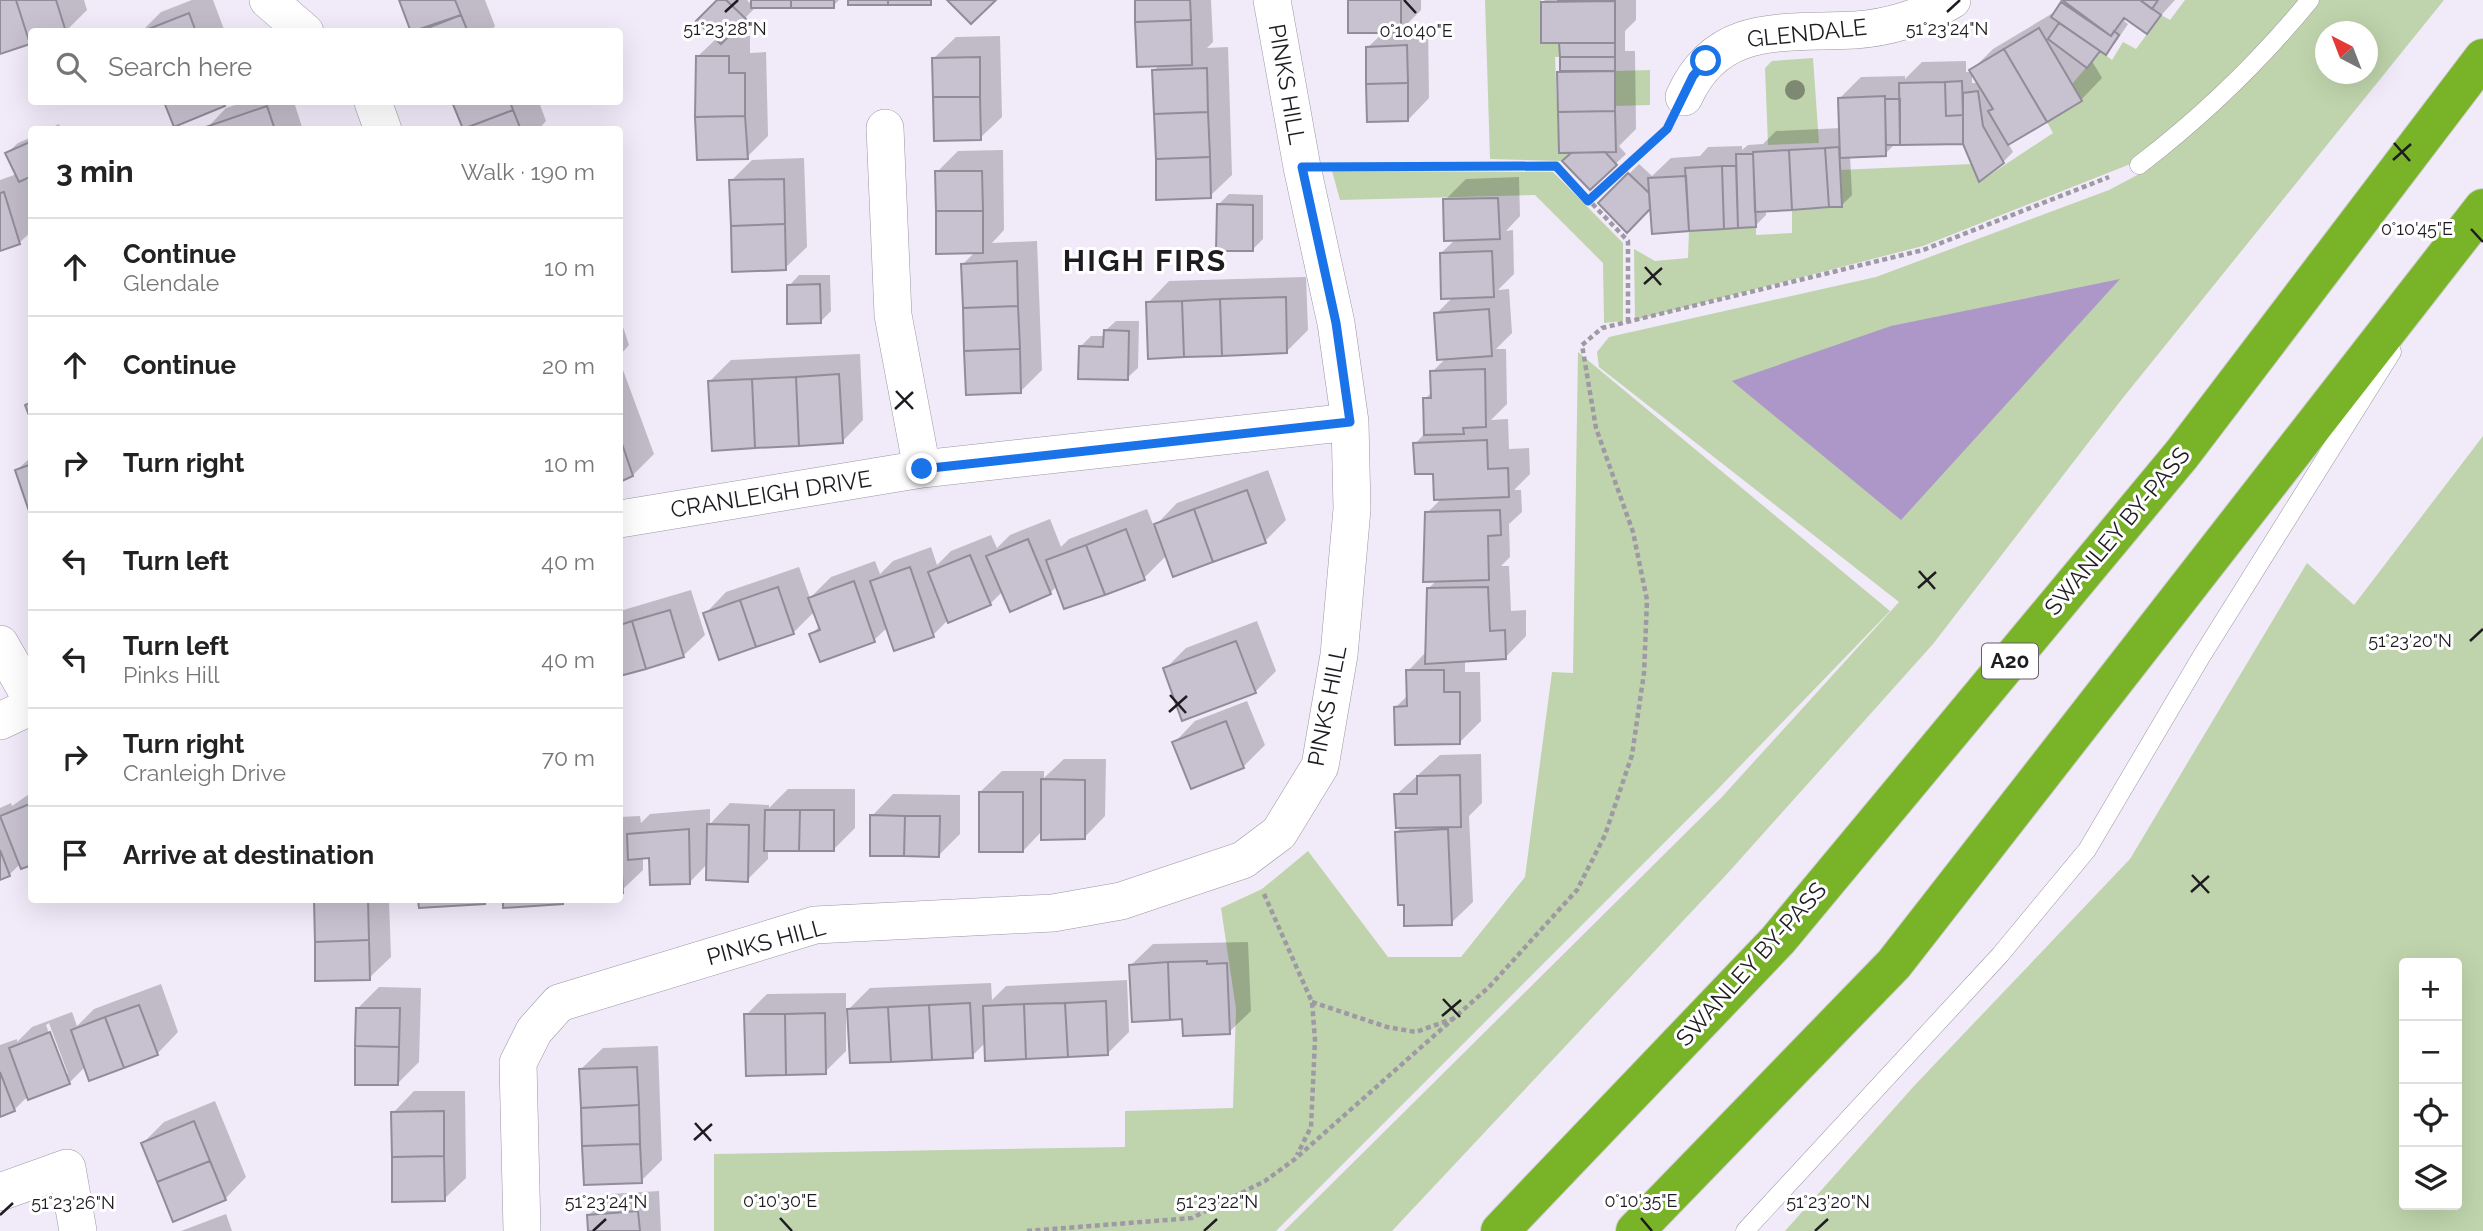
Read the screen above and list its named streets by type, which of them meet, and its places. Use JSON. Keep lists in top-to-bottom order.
{
  "streets": {
    "highway": ["SWANLEY BY-PASS", "A20"],
    "street": ["GLENDALE", "PINKS HILL", "CRANLEIGH DRIVE"]
  },
  "crossings": [
    ["PINKS HILL", "CRANLEIGH DRIVE"]
  ],
  "districts": ["HIGH FIRS"],
  "north": "top left",
  "page": {
    "search": "Search here",
    "heading": ["3 min", "Walk · 190 m"],
    "list": [
      ["Continue", "Glendale", "10 m"],
      ["Continue", "20 m"],
      ["Turn right", "10 m"],
      ["Turn left", "40 m"],
      ["Turn left", "Pinks Hill", "40 m"],
      ["Turn right", "Cranleigh Drive", "70 m"],
      "Arrive at destination"
    ],
    "map_buttons": ["+", "−"]
  },
  "coordinates": [
    "51°23'28\"N",
    "51°23'24\"N",
    "0°10'40\"E",
    "0°10'45\"E",
    "51°23'20\"N",
    "0°10'30\"E",
    "0°10'35\"E",
    "51°23'22\"N",
    "51°23'26\"N"
  ]
}
